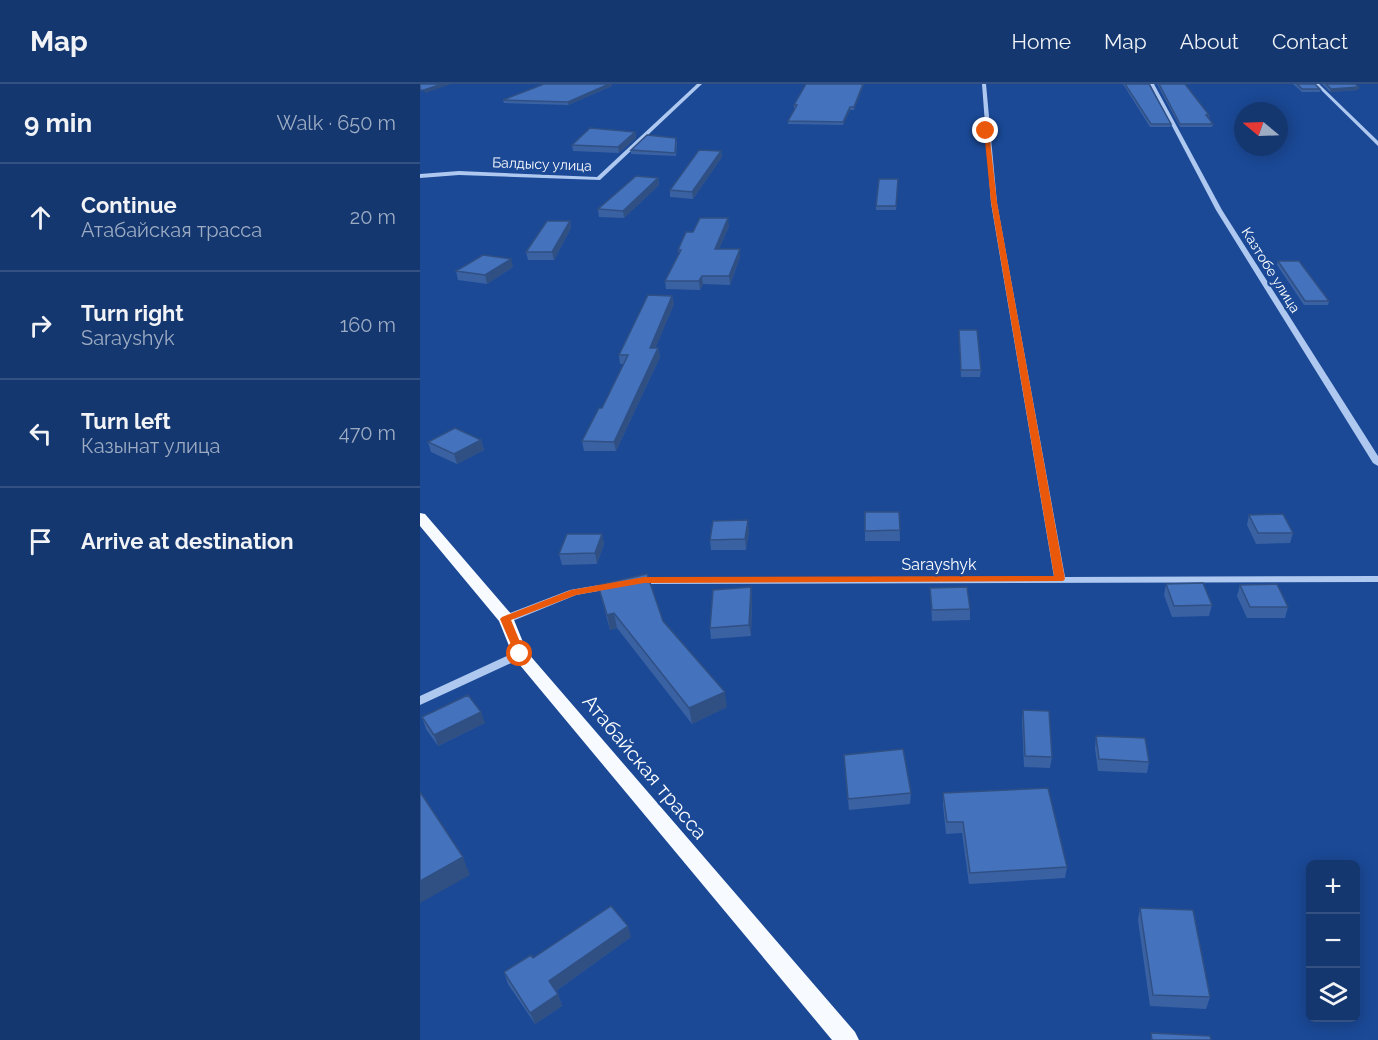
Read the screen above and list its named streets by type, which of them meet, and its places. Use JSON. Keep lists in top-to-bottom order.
{
  "streets": {
    "main road": ["Атабайская трасса"],
    "street": ["Балдысу улица", "Казтобе улица", "Sarayshyk"]
  },
  "crossings": [
    ["Sarayshyk", "Атабайская трасса"]
  ],
  "north": "left",
  "page": {
    "header": "Map",
    "nav": [
      "Home",
      "Map",
      "About",
      "Contact"
    ],
    "heading": ["9 min", "Walk · 650 m"],
    "list": [
      ["Continue", "Атабайская трасса", "20 m"],
      ["Turn right", "Sarayshyk", "160 m"],
      ["Turn left", "Казынат улица", "470 m"],
      "Arrive at destination"
    ],
    "map_buttons": ["+", "−"]
  }
}
